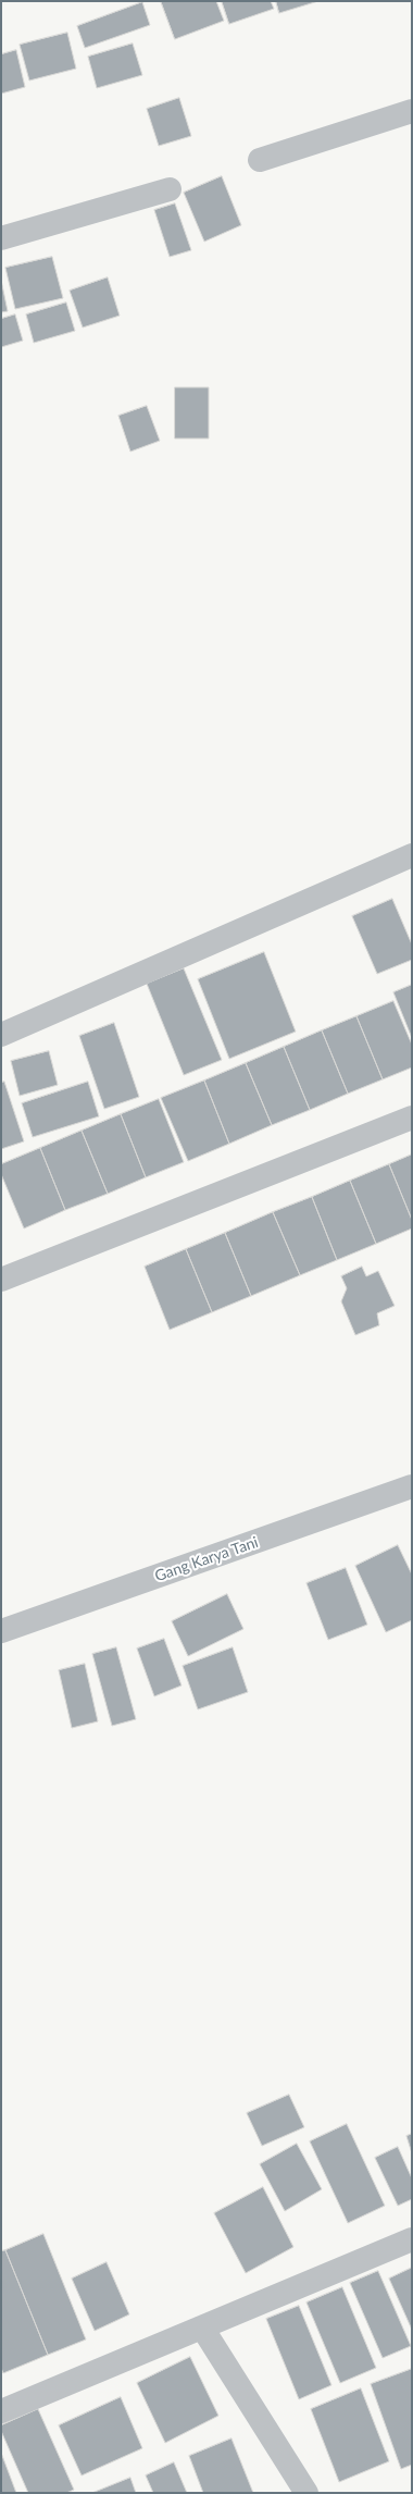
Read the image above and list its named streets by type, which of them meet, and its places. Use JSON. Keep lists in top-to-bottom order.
{
  "streets": {
    "street": ["Gang Karya Tani"]
  }
}
